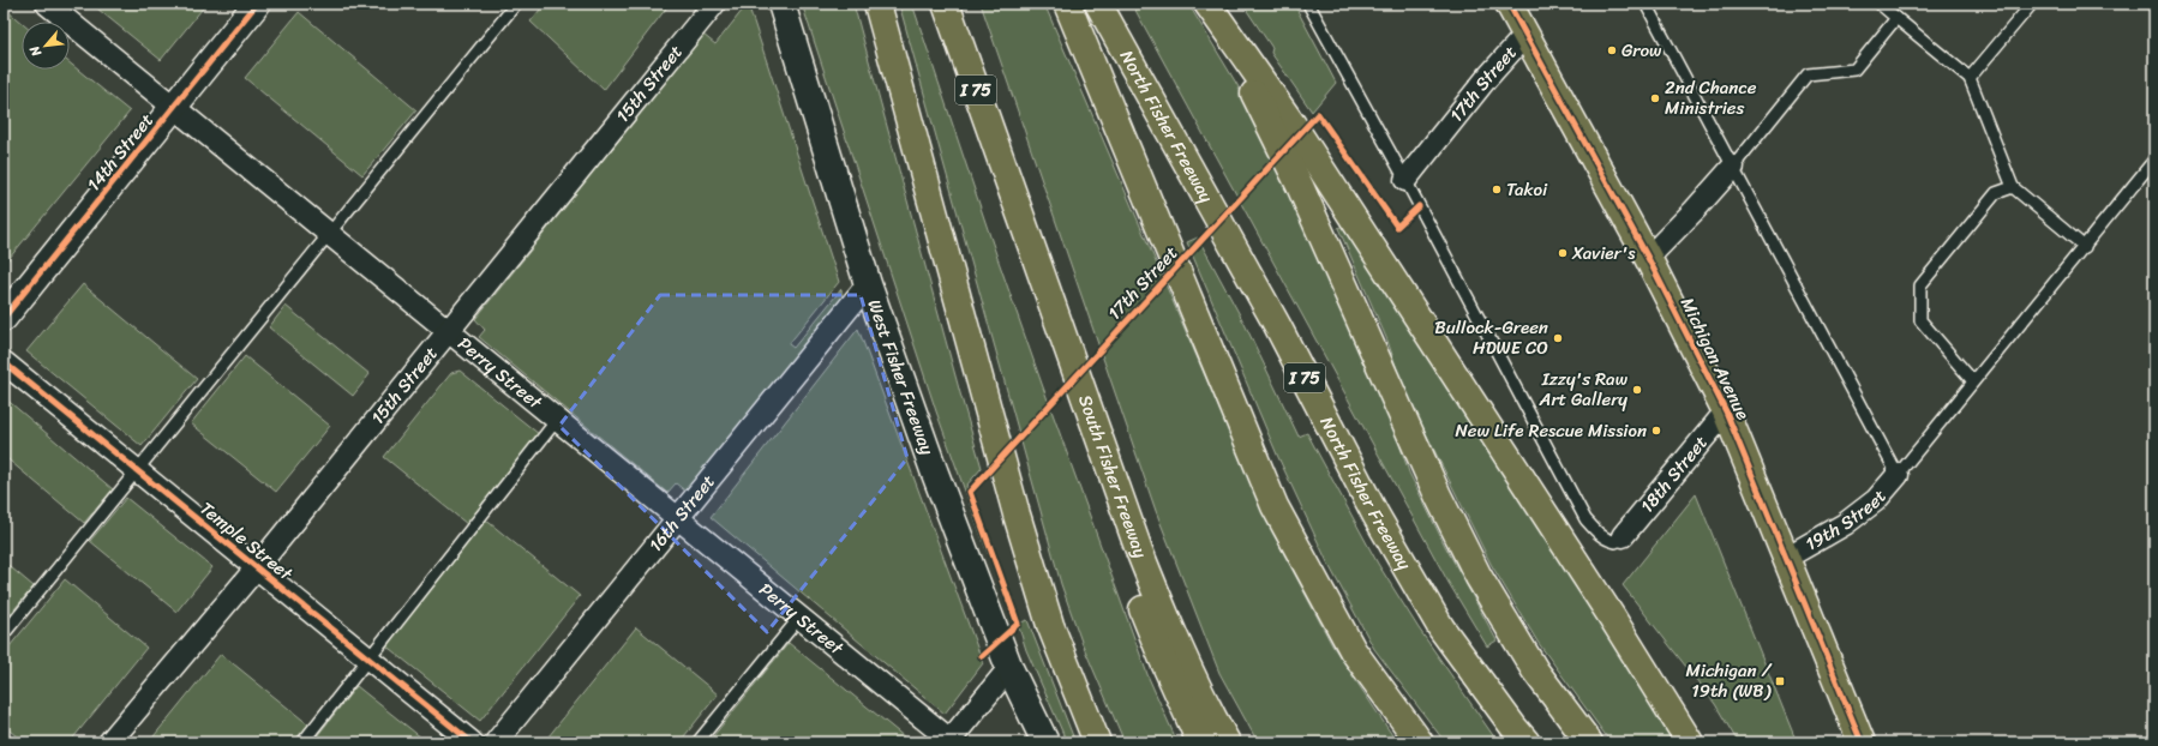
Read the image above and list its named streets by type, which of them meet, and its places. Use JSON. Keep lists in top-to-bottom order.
{
  "streets": {
    "main road": [
      "I 75",
      "North Fisher Freeway",
      "Michigan Avenue",
      "South Fisher Freeway"
    ],
    "street": [
      "15th Street",
      "17th Street",
      "14th Street",
      "Perry Street",
      "West Fisher Freeway",
      "18th Street",
      "16th Street",
      "19th Street",
      "Temple Street"
    ]
  },
  "crossings": [
    ["15th Street", "Perry Street"],
    ["15th Street", "Temple Street"],
    ["17th Street", "Michigan Avenue"],
    ["I 75", "South Fisher Freeway"],
    ["14th Street", "Perry Street"],
    ["Michigan Avenue", "18th Street"],
    ["Michigan Avenue", "19th Street"],
    ["Perry Street", "16th Street"],
    ["West Fisher Freeway", "16th Street"]
  ],
  "places": {
    "other": [
      "Grow",
      "2nd Chance Ministries",
      "Takoi",
      "Xavier's",
      "Bullock-Green HDWE CO",
      "Izzy's Raw Art Gallery",
      "New Life Rescue Mission"
    ],
    "transit": ["Michigan / 19th (WB)"]
  },
  "north": "bottom left"
}
